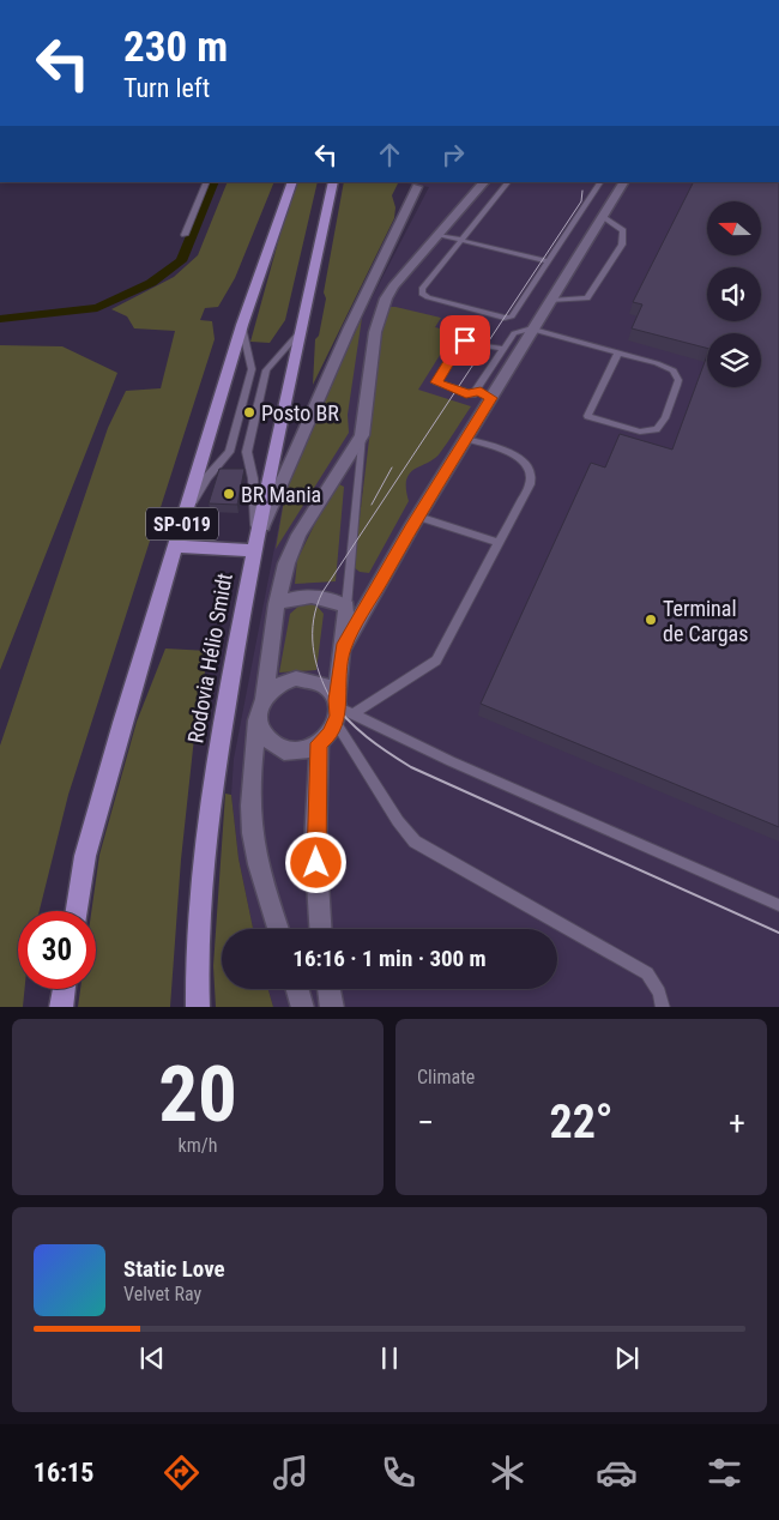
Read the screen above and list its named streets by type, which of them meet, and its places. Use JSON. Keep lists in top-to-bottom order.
{
  "streets": {
    "main road": ["SP-019", "Rodovia Hélio Smidt"]
  },
  "places": ["Posto BR", "BR Mania", "Terminal de Cargas"],
  "north": "left",
  "page": {
    "turn": ["230 m", "Turn left"],
    "limit": "30",
    "trip": "16:16 · 1 min · 300 m",
    "tile": [
      ["20", "km/h"],
      "Climate"
    ],
    "heat": ["−", "22°", "+"],
    "song": ["Static Love", "Velvet Ray"],
    "tabs": "16:15"
  }
}
